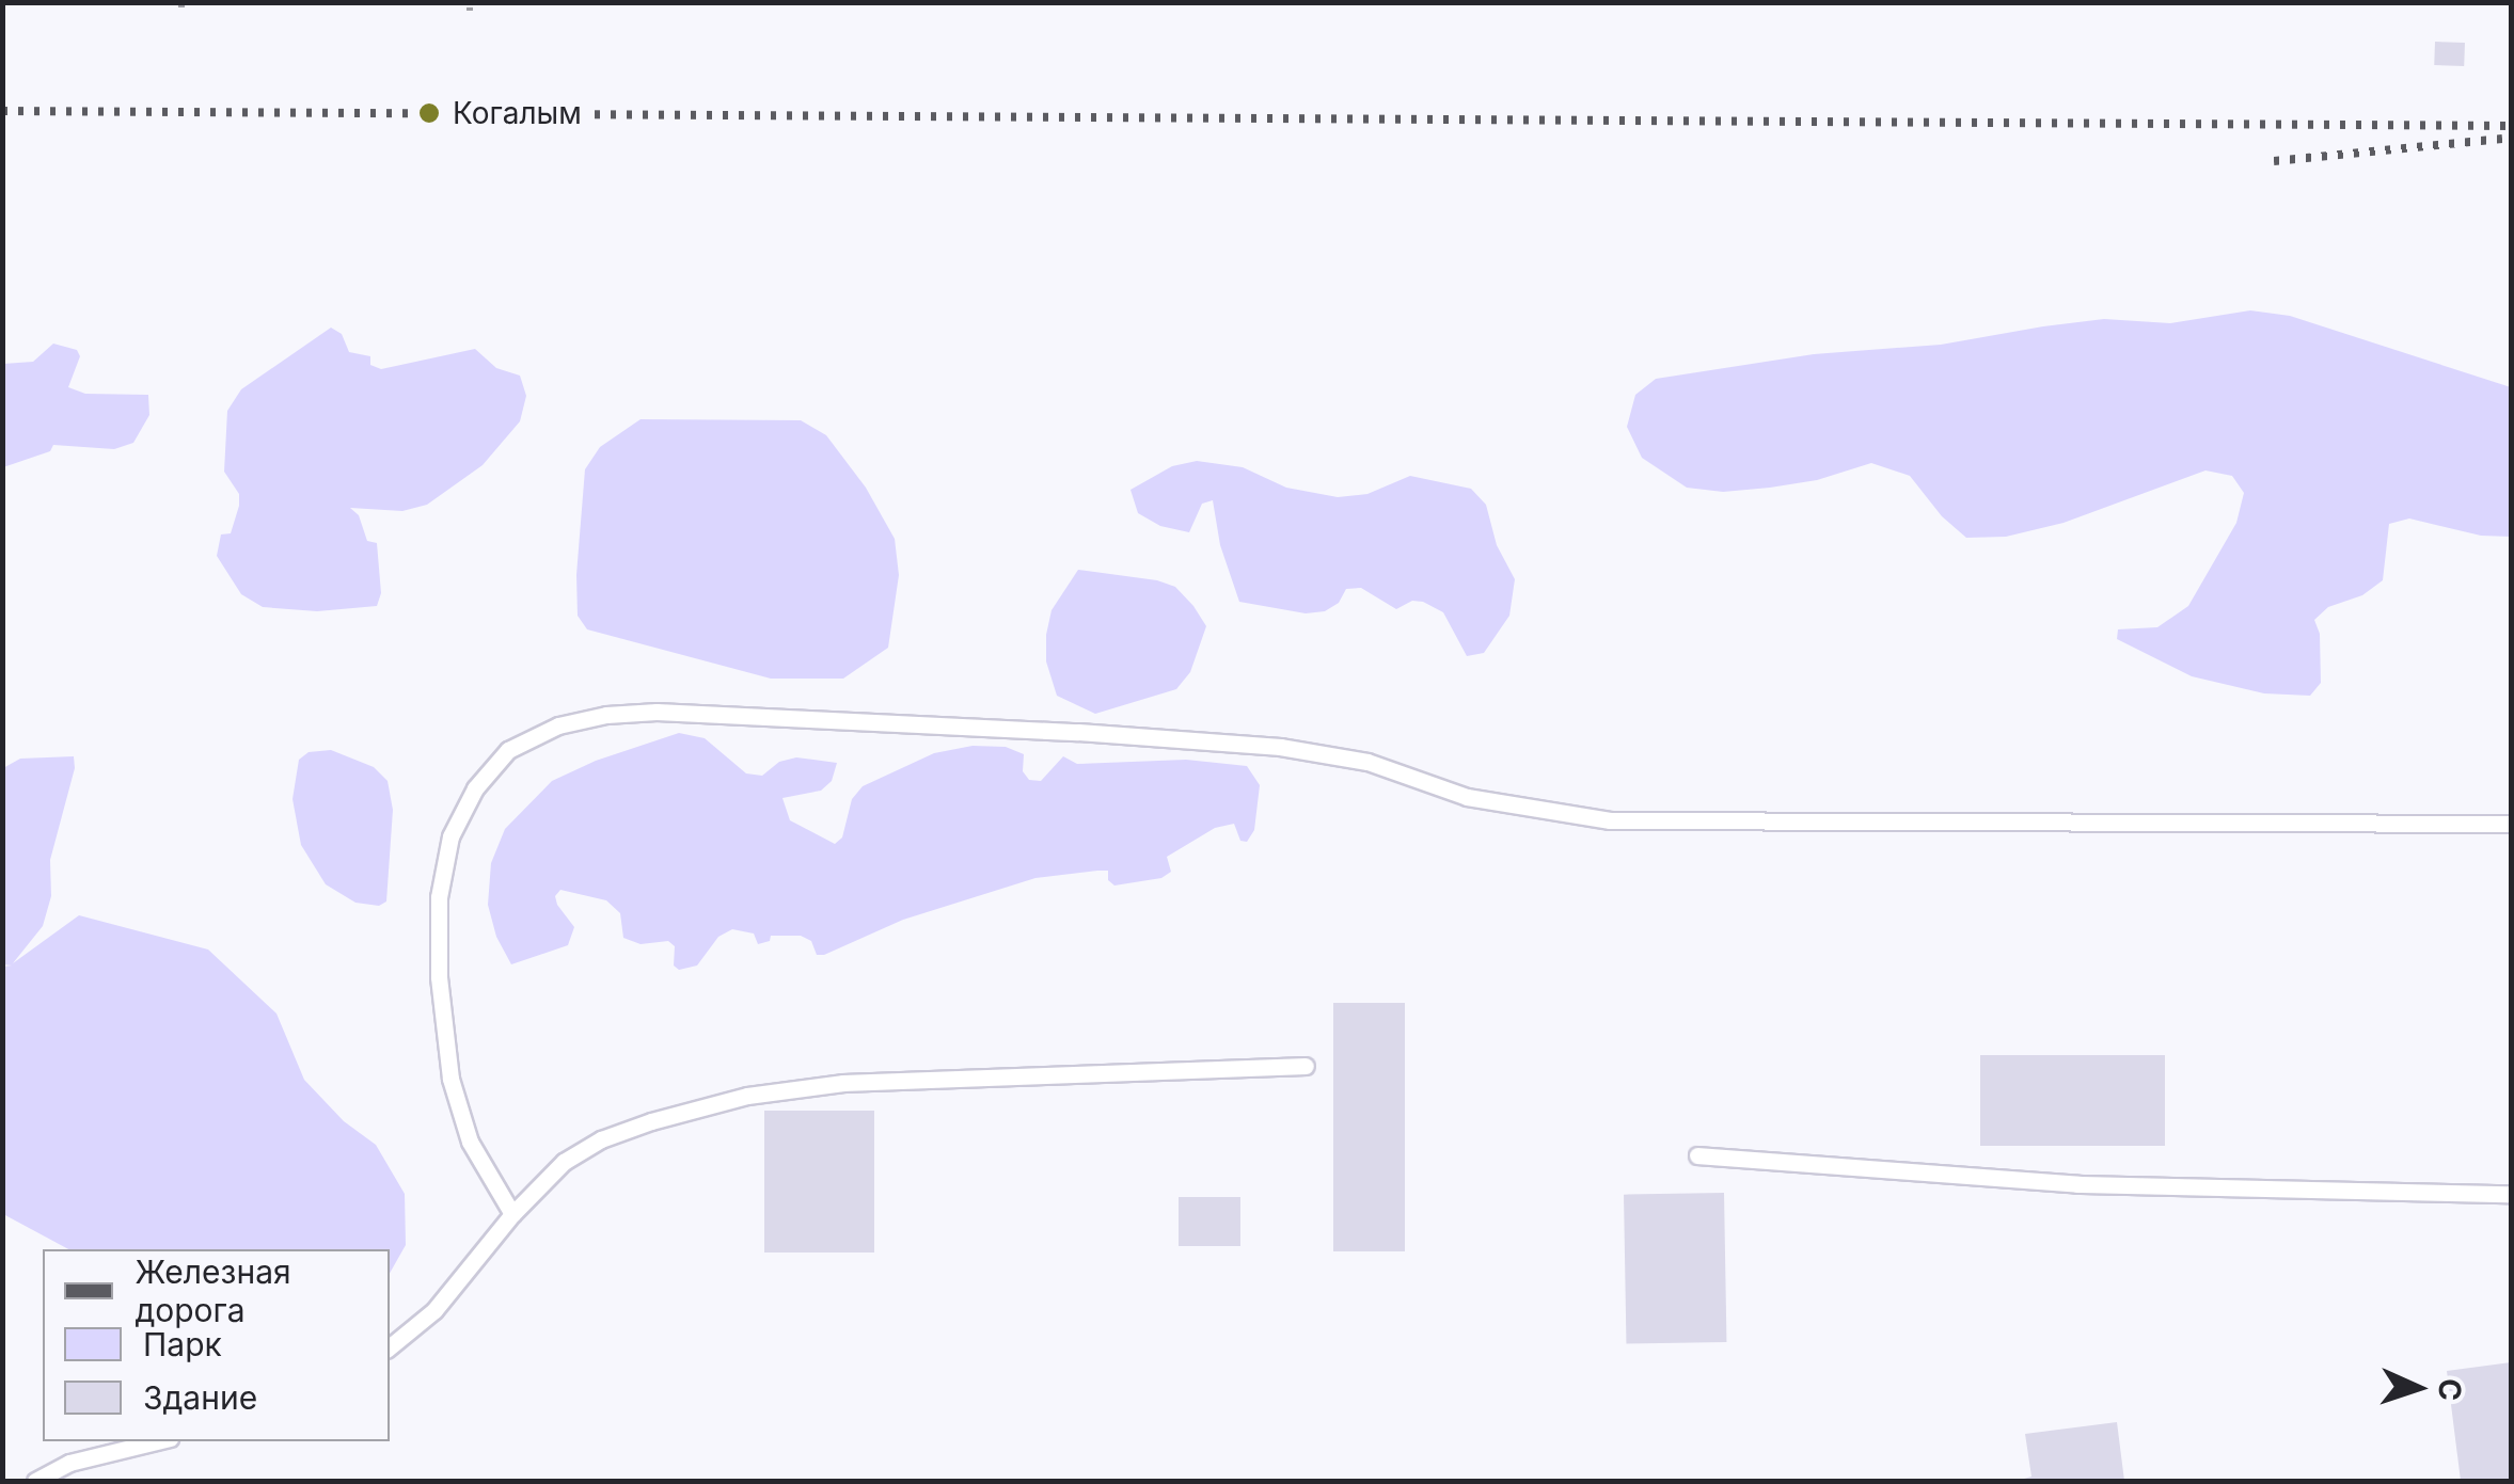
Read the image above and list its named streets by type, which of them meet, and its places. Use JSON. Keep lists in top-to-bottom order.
{
  "places": ["Когалым"],
  "legend": ["Железная дорога", "Парк", "Здание"],
  "north": "right"
}
